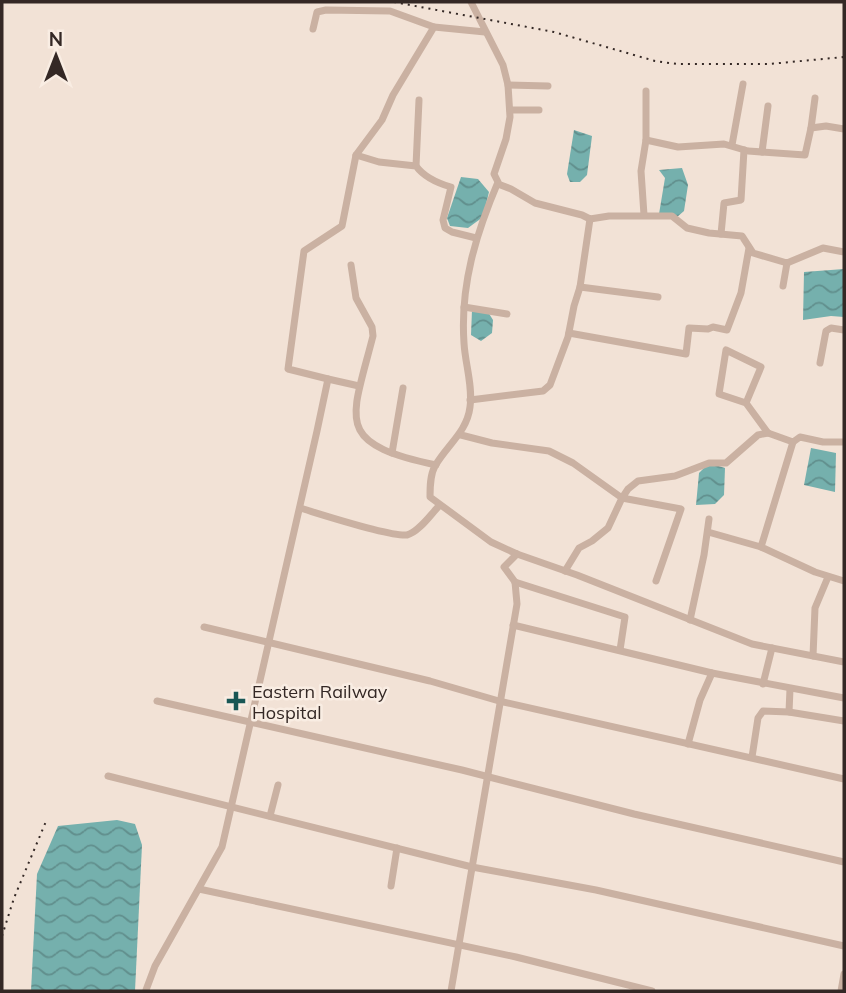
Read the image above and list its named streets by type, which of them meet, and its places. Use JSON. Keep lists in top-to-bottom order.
{
  "places": {
    "health": ["Eastern Railway Hospital"]
  },
  "north": "top"
}
